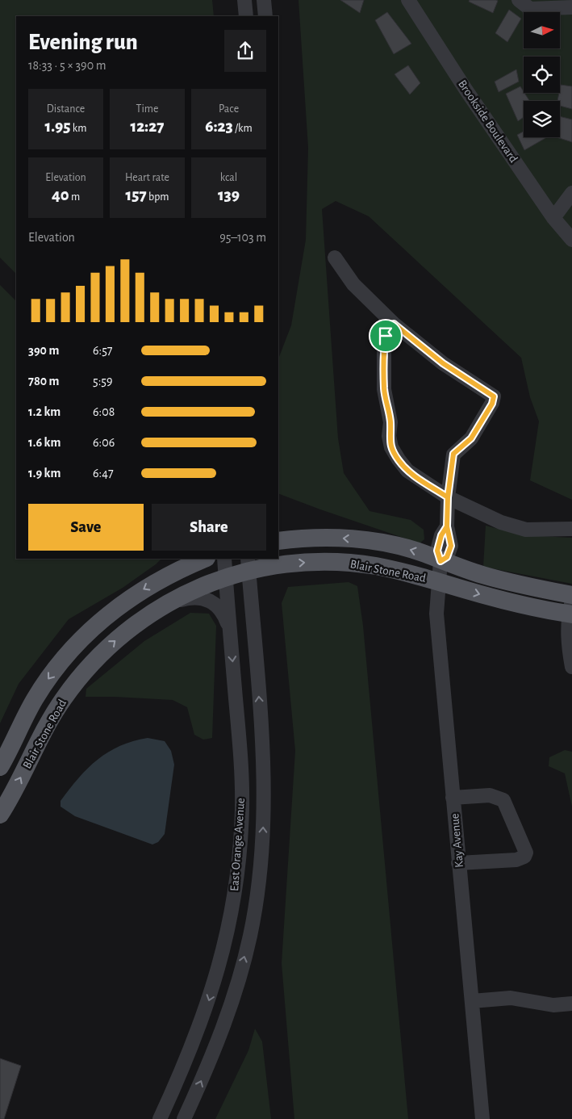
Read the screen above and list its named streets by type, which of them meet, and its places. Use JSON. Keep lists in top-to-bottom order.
{
  "streets": {
    "main road": ["Blair Stone Road"],
    "street": ["Brookside Boulevard", "Kay Avenue", "East Orange Avenue"]
  },
  "crossings": [
    ["Blair Stone Road", "Kay Avenue"],
    ["Blair Stone Road", "East Orange Avenue"]
  ],
  "north": "right",
  "page": {
    "heading": ["Evening run", "18:33 · 5 × 390 m"],
    "stats": [
      ["Distance", "1.95 km"],
      ["Time", "12:27"],
      ["Pace", "6:23 /km"],
      ["Elevation", "40 m"],
      ["Heart rate", "157 bpm"],
      ["kcal", "139"]
    ],
    "chart": ["Elevation", "95–103 m"],
    "list": [
      {
        "name": "390 m",
        "note": "6:57"
      },
      {
        "name": "780 m",
        "note": "5:59"
      },
      {
        "name": "1.2 km",
        "note": "6:08"
      },
      {
        "name": "1.6 km",
        "note": "6:06"
      },
      {
        "name": "1.9 km",
        "note": "6:47"
      }
    ],
    "buttons": ["Save", "Share"]
  }
}
